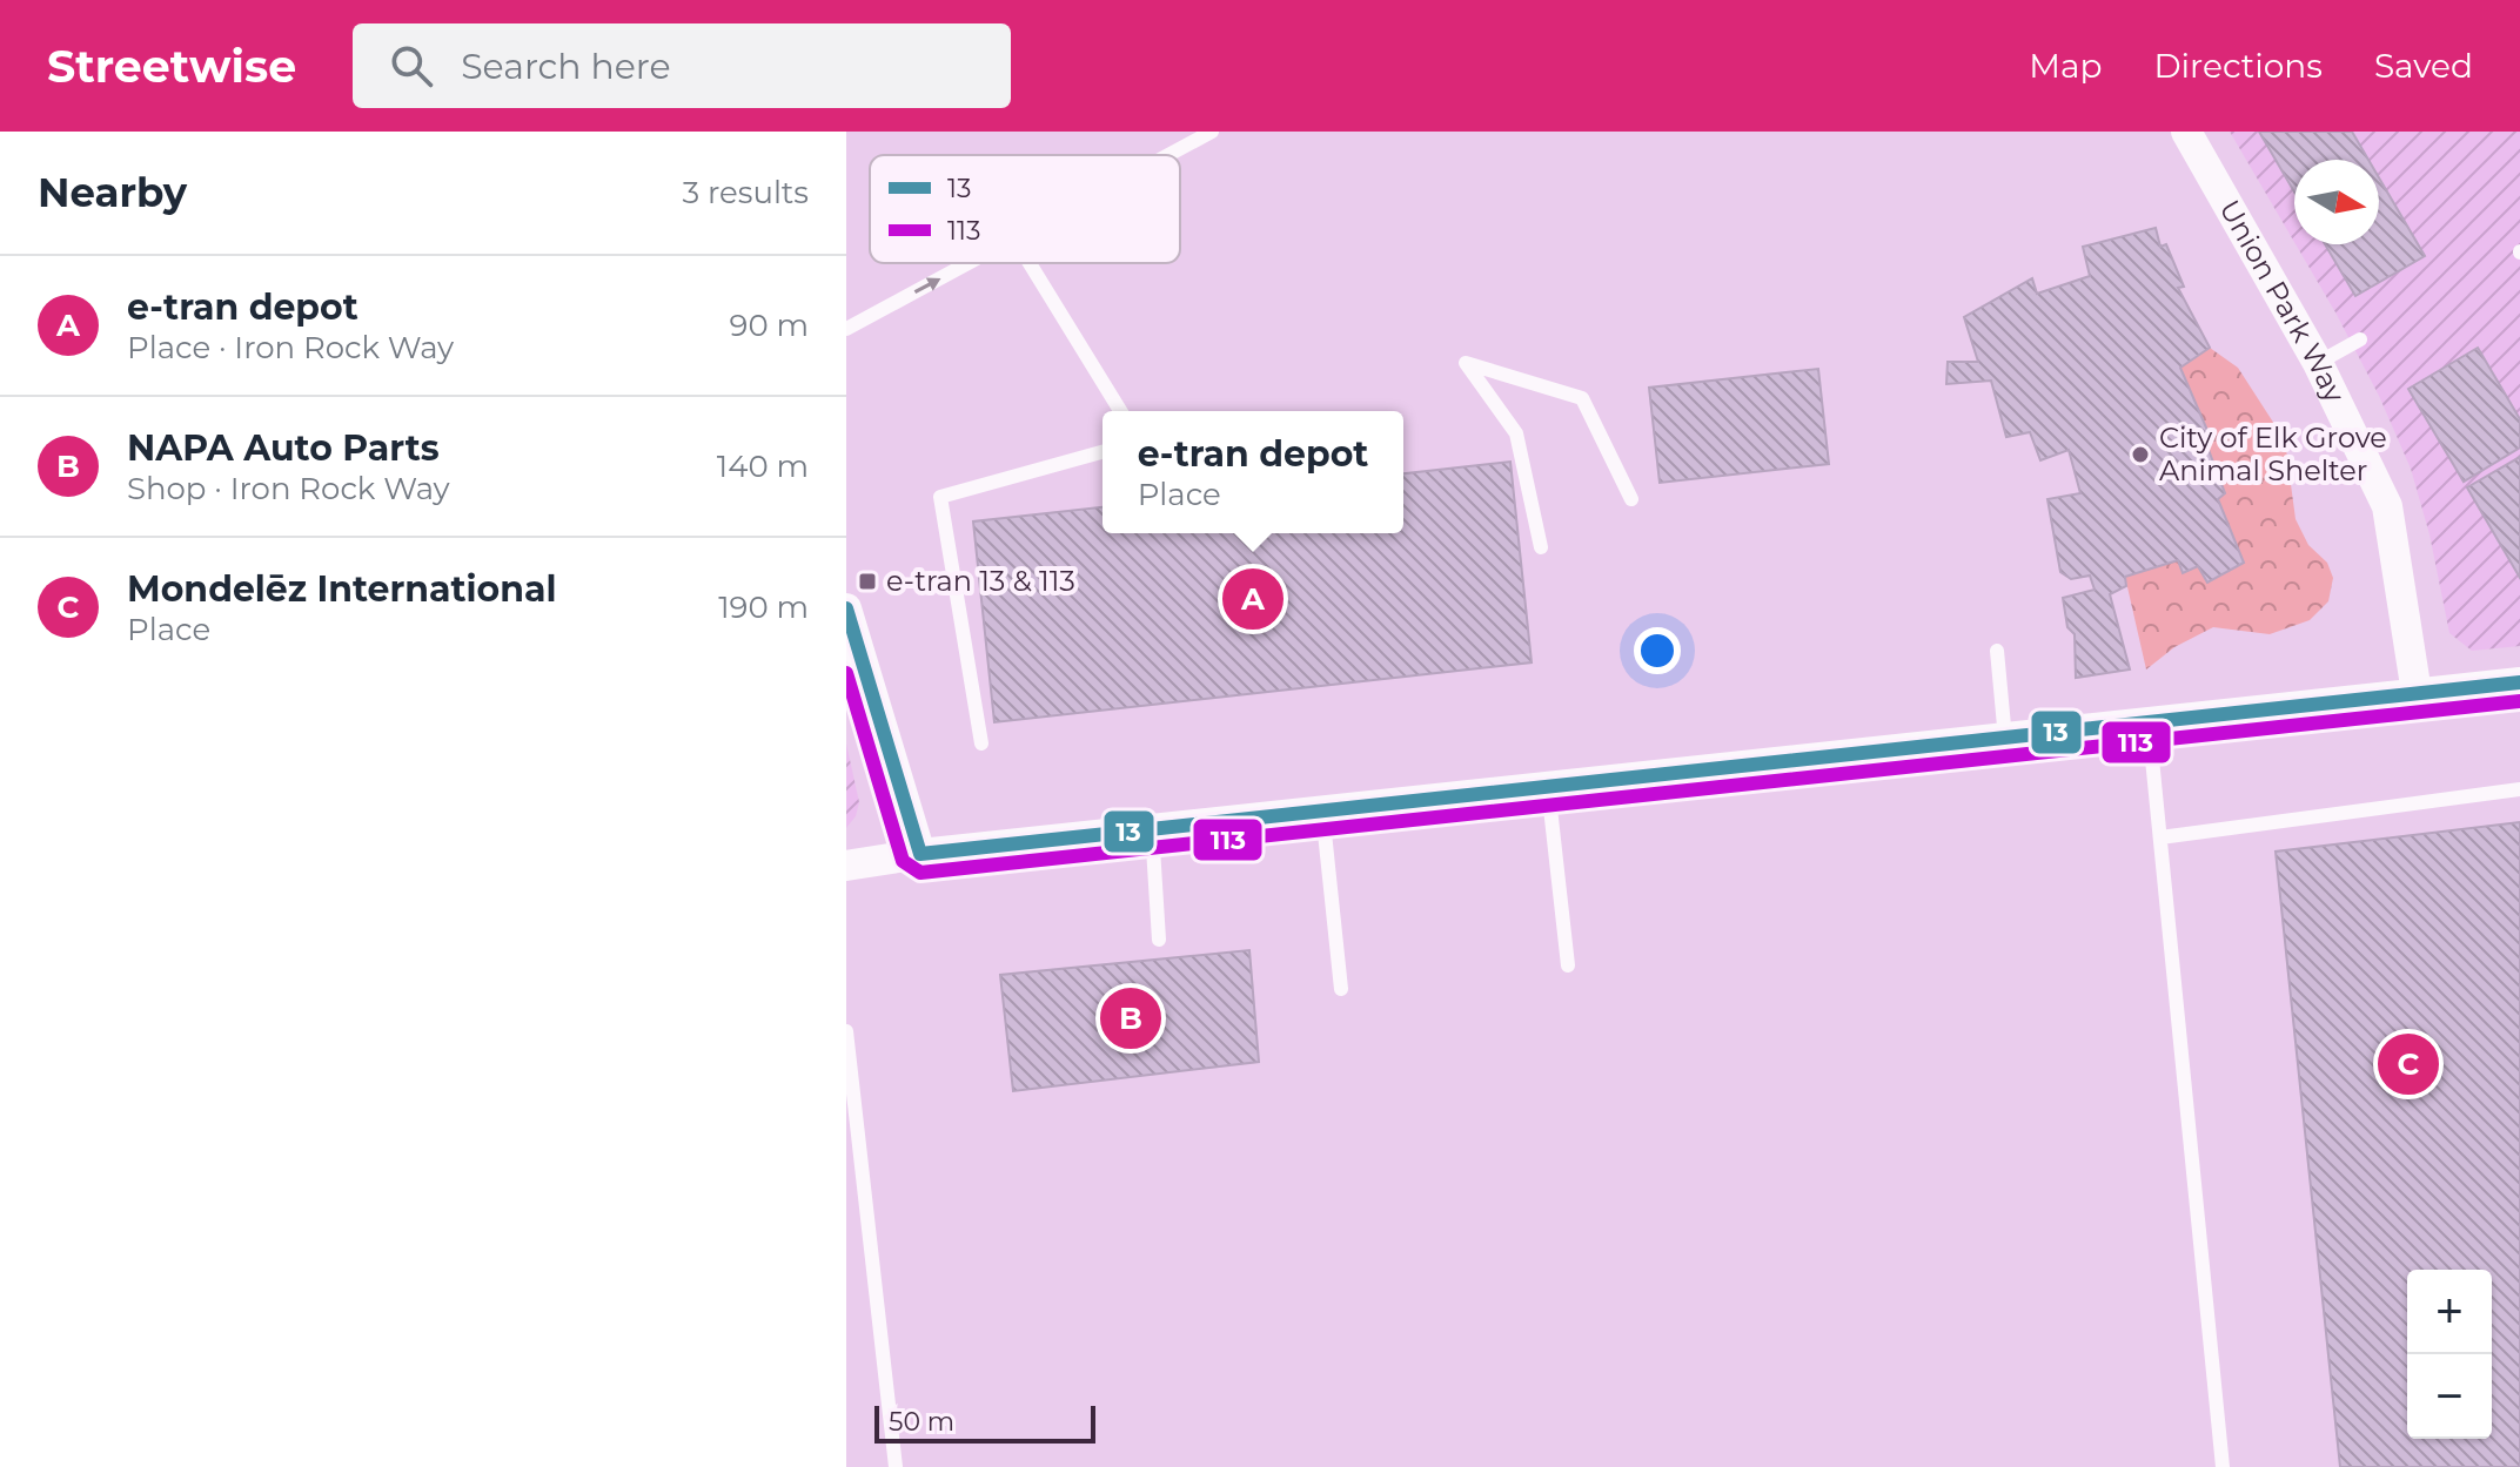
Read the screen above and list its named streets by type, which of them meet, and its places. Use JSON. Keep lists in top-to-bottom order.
{
  "streets": {
    "street": ["Union Park Way"]
  },
  "places": {
    "other": ["City of Elk Grove Animal Shelter"],
    "transit": ["e-tran 13 & 113"]
  },
  "lines": ["transit line 13", "transit line 113"],
  "legend": ["13", "113"],
  "scale_bar": "50 m",
  "north": "right",
  "page": {
    "header": "Streetwise",
    "search": "Search here",
    "nav": ["Map", "Directions", "Saved"],
    "heading": ["Nearby", "3 results"],
    "list": [
      {
        "mark": "A",
        "name": "e-tran depot",
        "note": "Place · Iron Rock Way",
        "value": "90 m"
      },
      {
        "mark": "B",
        "name": "NAPA Auto Parts",
        "note": "Shop · Iron Rock Way",
        "value": "140 m"
      },
      {
        "mark": "C",
        "name": "Mondelēz International",
        "note": "Place",
        "value": "190 m"
      }
    ],
    "popup": ["e-tran depot", "Place"],
    "pins": ["A", "B", "C"],
    "map_buttons": ["+", "−"],
    "scale": "50 m"
  }
}
